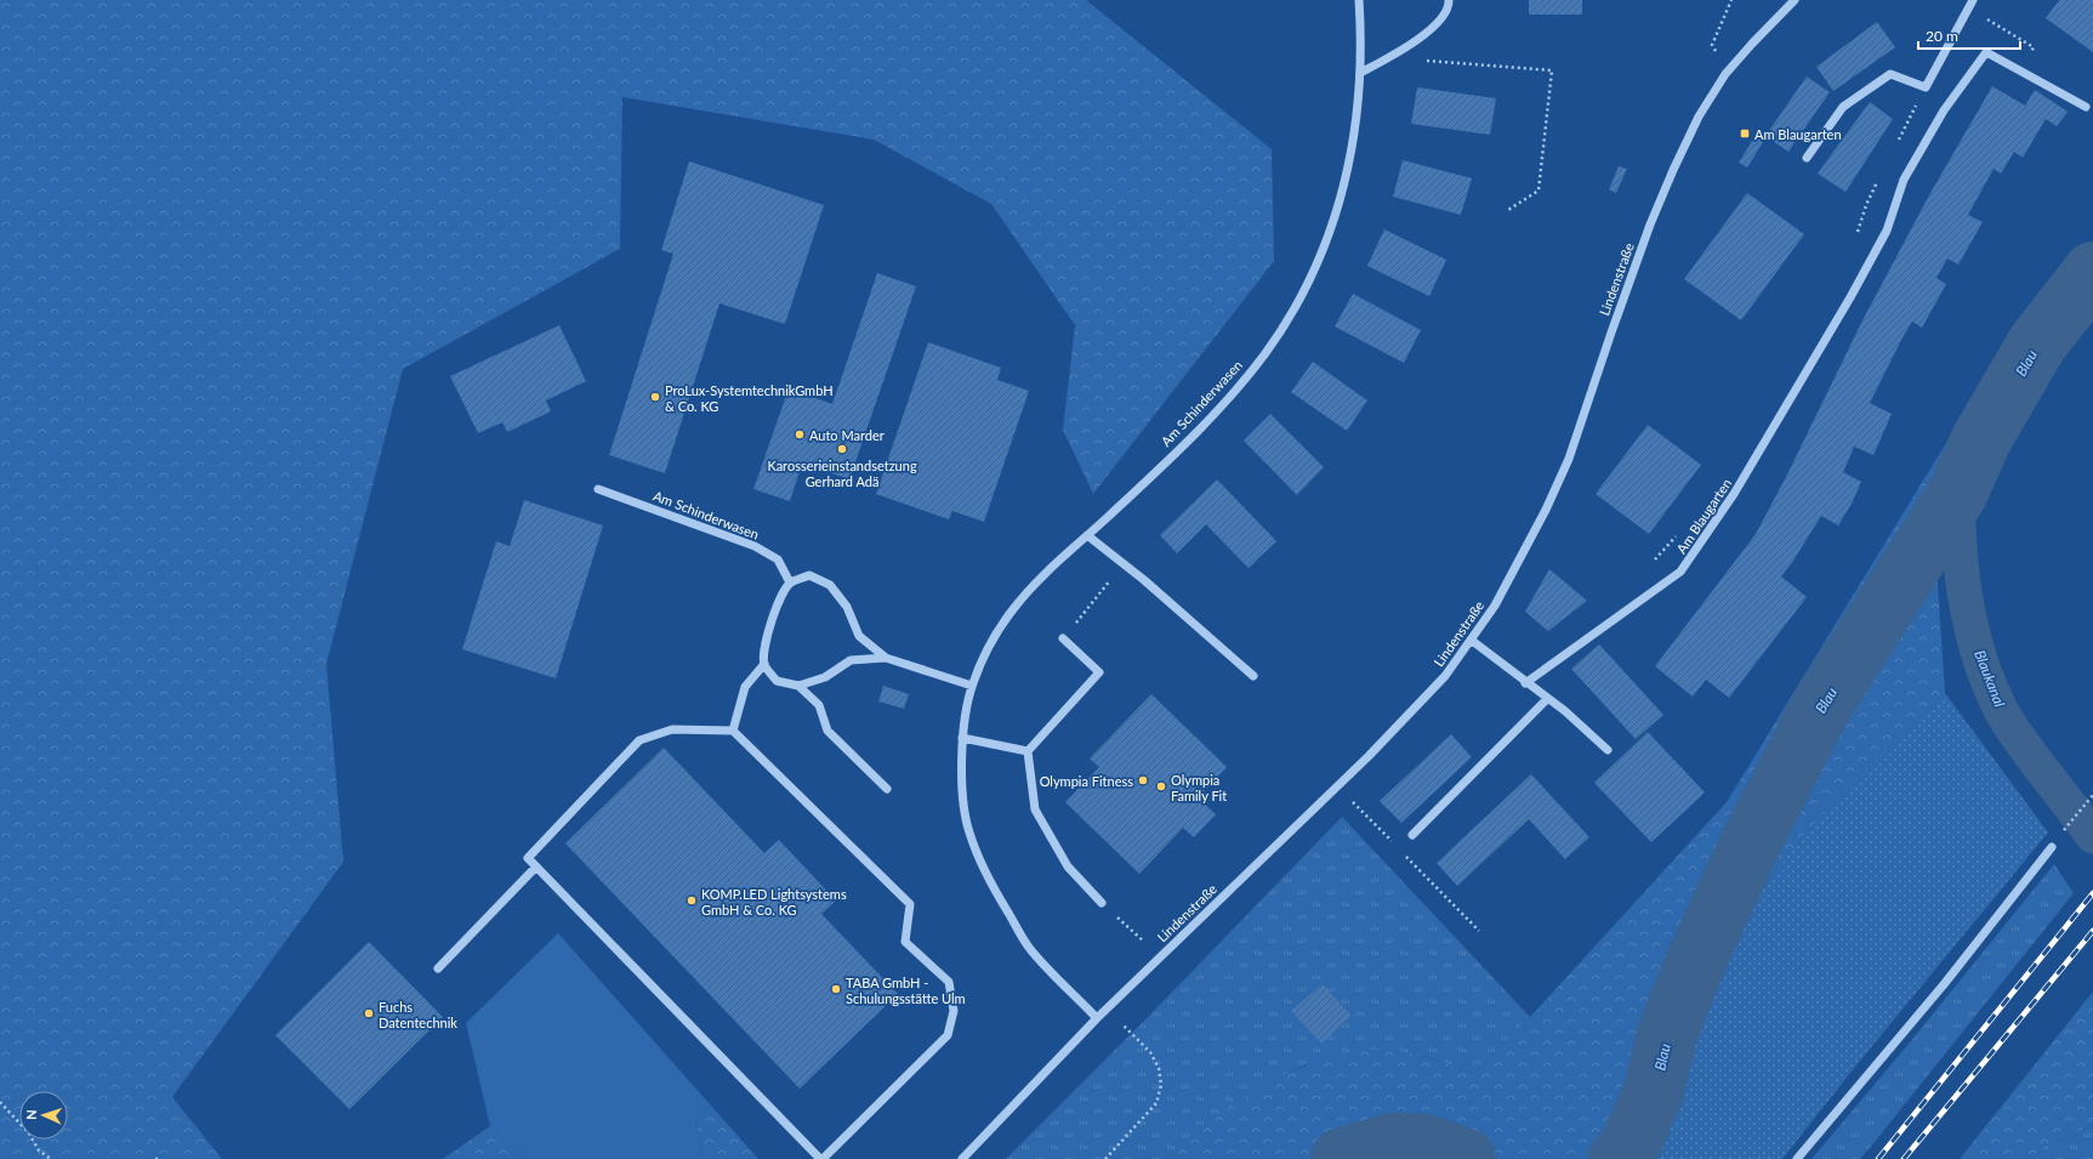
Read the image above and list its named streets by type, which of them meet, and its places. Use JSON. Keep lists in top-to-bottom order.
{
  "streets": {
    "street": ["Lindenstraße", "Am Schinderwasen", "Am Blaugarten"]
  },
  "crossings": [
    ["Lindenstraße", "Am Schinderwasen"]
  ],
  "water": ["Blau", "Blaukanal"],
  "places": {
    "transit": ["Am Blaugarten"],
    "other": [
      "ProLux-SystemtechnikGmbH & Co. KG",
      "Auto Marder",
      "Karosserieinstandsetzung Gerhard Adä",
      "Olympia Fitness",
      "Olympia Family Fit",
      "KOMP.LED Lightsystems GmbH & Co. KG",
      "TABA GmbH - Schulungsstätte Ulm",
      "Fuchs Datentechnik"
    ]
  },
  "scale_bar": "20 m",
  "north": "left"
}
